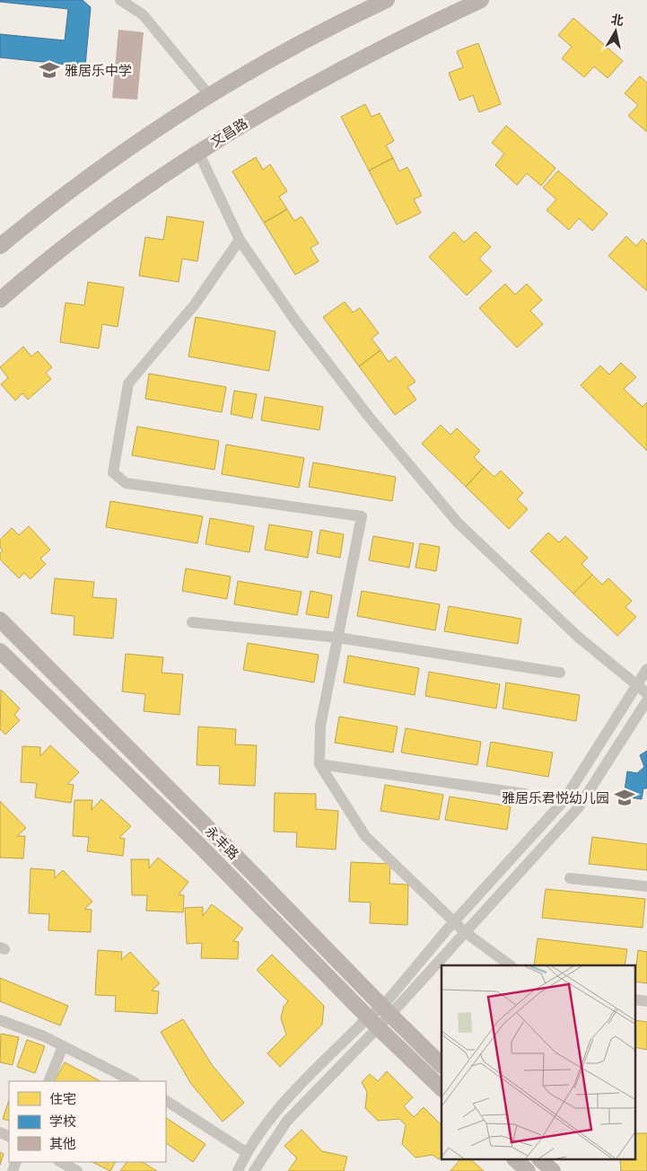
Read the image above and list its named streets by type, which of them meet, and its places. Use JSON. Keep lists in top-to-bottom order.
{
  "streets": {
    "street": ["文昌路", "永丰路"]
  },
  "places": {
    "school or university": ["雅居乐中学", "雅居乐君悦幼儿园"]
  },
  "legend": ["住宅", "学校", "其他"],
  "north": "top"
}
